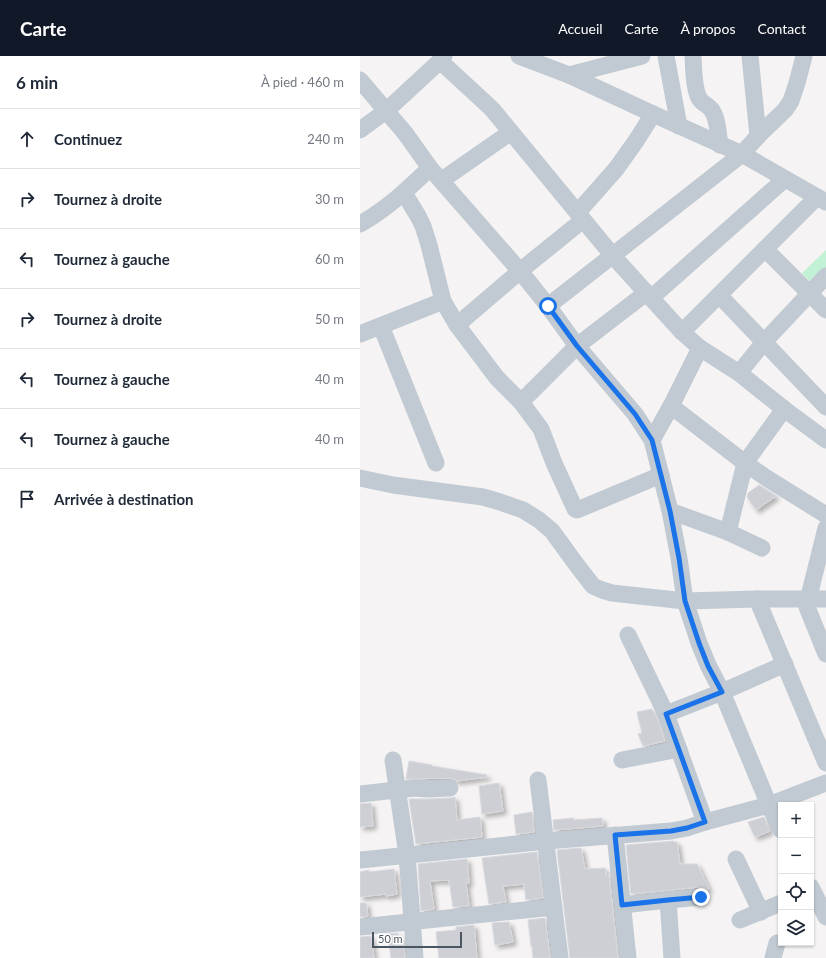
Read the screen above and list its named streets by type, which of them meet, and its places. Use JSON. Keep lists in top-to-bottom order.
{
  "scale_bar": "50 m",
  "page": {
    "header": "Carte",
    "nav": [
      "Accueil",
      "Carte",
      "À propos",
      "Contact"
    ],
    "heading": ["6 min", "À pied · 460 m"],
    "list": [
      ["Continuez", "240 m"],
      ["Tournez à droite", "30 m"],
      ["Tournez à gauche", "60 m"],
      ["Tournez à droite", "50 m"],
      ["Tournez à gauche", "40 m"],
      ["Tournez à gauche", "40 m"],
      "Arrivée à destination"
    ],
    "map_buttons": ["+", "−"],
    "scale": "50 m"
  }
}
